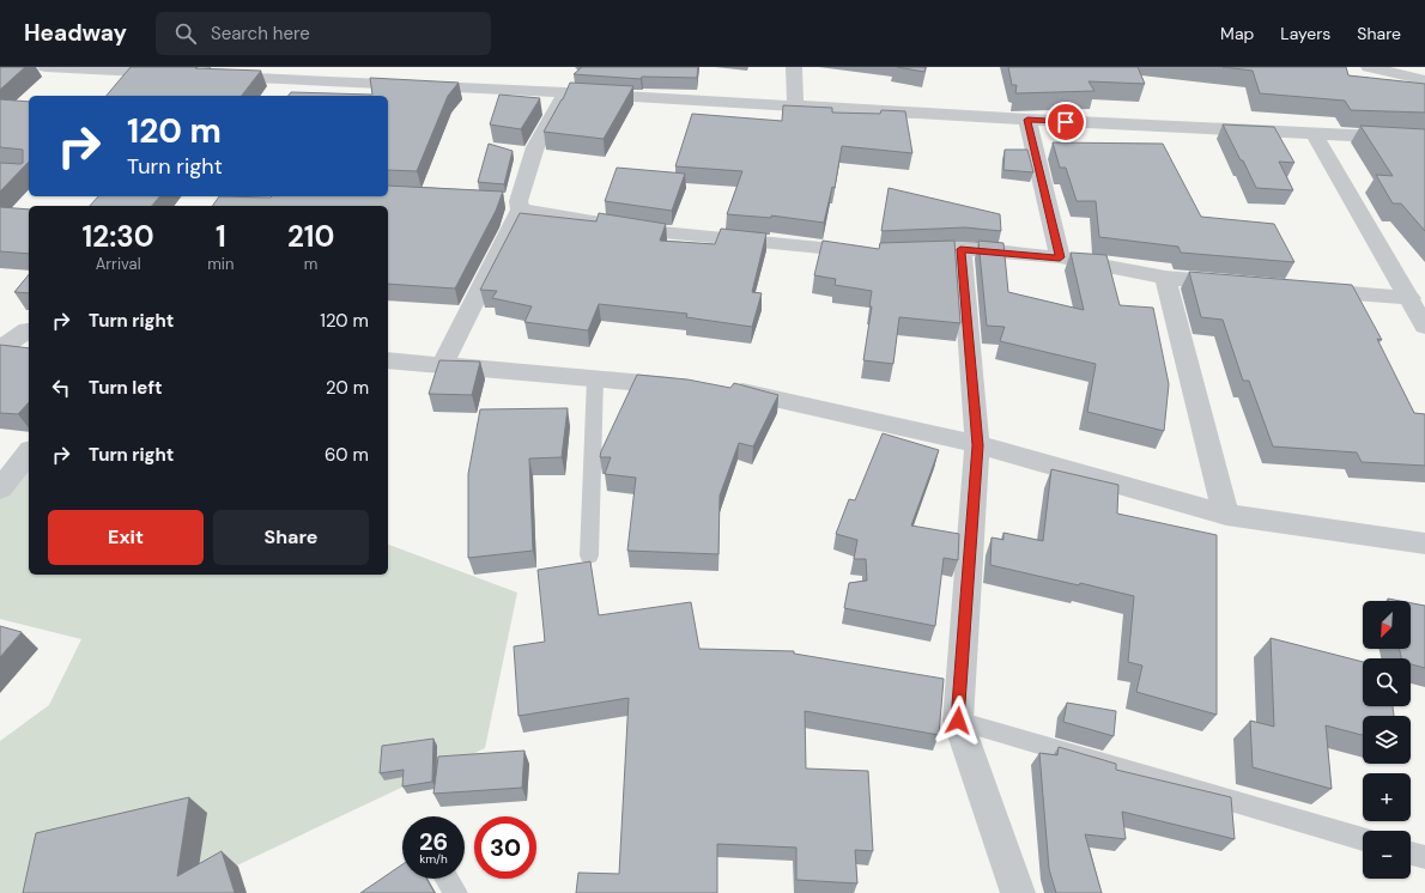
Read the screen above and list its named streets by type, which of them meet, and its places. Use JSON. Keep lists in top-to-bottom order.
{
  "north": "bottom left",
  "page": {
    "header": "Headway",
    "search": "Search here",
    "nav": ["Map", "Layers", "Share"],
    "turn": ["120 m", "Turn right"],
    "eta": [
      "12:30",
      "Arrival",
      "1",
      "min",
      "210",
      "m"
    ],
    "list": [
      {
        "name": "Turn right",
        "value": "120 m"
      },
      {
        "name": "Turn left",
        "value": "20 m"
      },
      {
        "name": "Turn right",
        "value": "60 m"
      }
    ],
    "buttons": ["Exit", "Share"],
    "map_buttons": ["+", "−"],
    "speed": "26 km/h",
    "limit": "30"
  }
}
